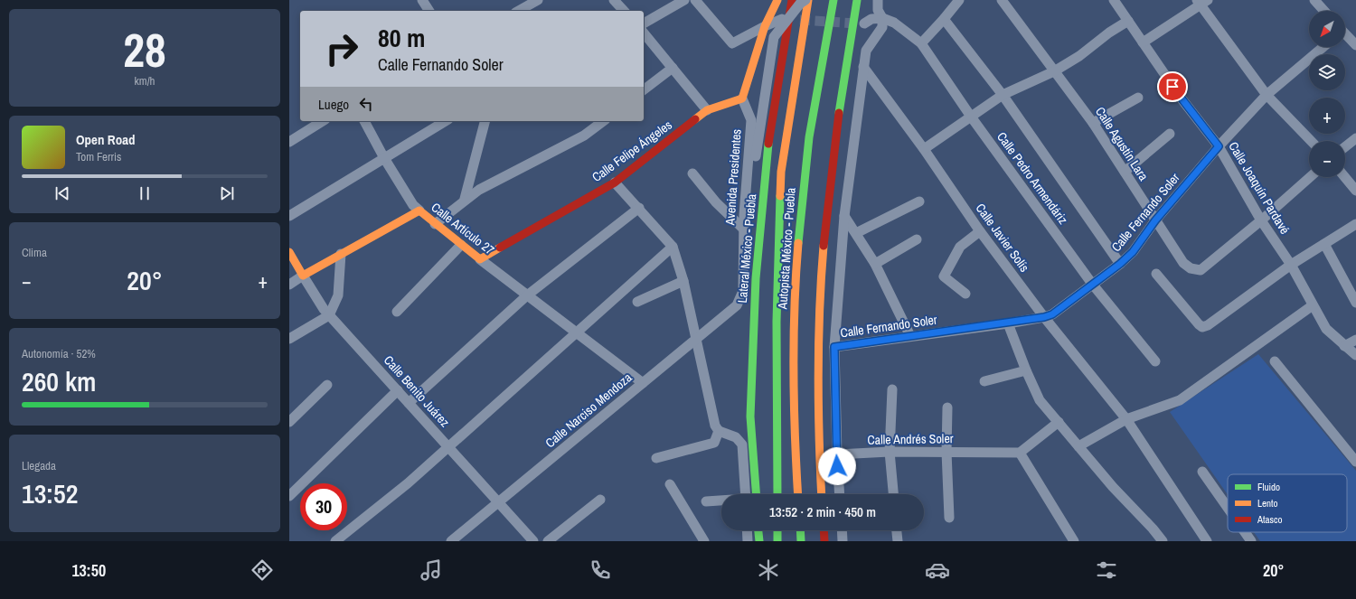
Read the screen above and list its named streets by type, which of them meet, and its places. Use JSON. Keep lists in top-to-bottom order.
{
  "streets": {
    "main road": [
      "Calle Felipe Ángeles",
      "Calle Artículo 27",
      "Lateral México - Puebla",
      "Autopista México - Puebla",
      "Calle Benito Juárez"
    ],
    "street": [
      "Calle Agustín Lara",
      "Avenida Presidentes",
      "Calle Pedro Armendáriz",
      "Calle Joaquín Pardavé",
      "Calle Fernando Soler",
      "Calle Javier Solís",
      "Calle Narciso Mendoza",
      "Calle Andrés Soler"
    ]
  },
  "crossings": [
    ["Calle Agustín Lara", "Calle Joaquín Pardavé"],
    ["Calle Agustín Lara", "Calle Fernando Soler"],
    ["Calle Felipe Ángeles", "Avenida Presidentes"],
    ["Calle Felipe Ángeles", "Calle Artículo 27"],
    ["Avenida Presidentes", "Calle Narciso Mendoza"],
    ["Calle Pedro Armendáriz", "Calle Fernando Soler"],
    ["Calle Joaquín Pardavé", "Calle Fernando Soler"],
    ["Calle Fernando Soler", "Calle Javier Solís"],
    ["Calle Artículo 27", "Calle Narciso Mendoza"],
    ["Calle Benito Juárez", "Calle Narciso Mendoza"]
  ],
  "legend": ["Fluido", "Lento", "Atasco"],
  "north": "bottom left",
  "page": {
    "tile": [
      ["28", "km/h"],
      "Clima",
      ["Autonomía · 52%", "260 km"],
      ["Llegada", "13:52"]
    ],
    "map_buttons": ["+", "−"],
    "turn": ["80 m", "Calle Fernando Soler"],
    "then": "Luego",
    "song": ["Open Road", "Tom Ferris"],
    "heat": ["−", "20°", "+"],
    "limit": "30",
    "trip": "13:52 · 2 min · 450 m",
    "tabs": ["13:50", "20°"]
  }
}
